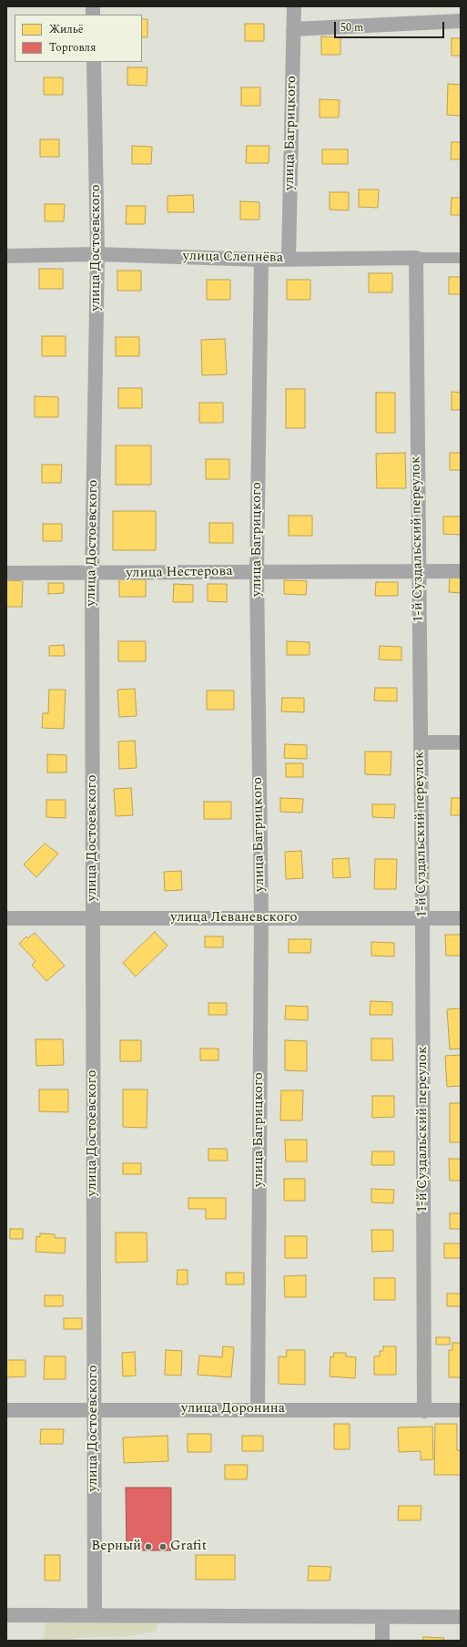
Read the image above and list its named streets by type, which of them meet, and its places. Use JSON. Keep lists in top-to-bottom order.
{
  "streets": {
    "street": [
      "улица Багрицкого",
      "улица Достоевского",
      "улица Слепнёва",
      "1-й Суздальский переулок",
      "улица Нестерова",
      "улица Леваневского",
      "улица Доронина"
    ]
  },
  "crossings": [
    ["улица Багрицкого", "улица Слепнёва"],
    ["улица Багрицкого", "улица Нестерова"],
    ["улица Багрицкого", "улица Леваневского"],
    ["улица Багрицкого", "улица Доронина"],
    ["улица Достоевского", "улица Слепнёва"],
    ["улица Достоевского", "улица Нестерова"],
    ["улица Достоевского", "улица Леваневского"],
    ["улица Достоевского", "улица Доронина"],
    ["улица Слепнёва", "1-й Суздальский переулок"],
    ["1-й Суздальский переулок", "улица Нестерова"],
    ["1-й Суздальский переулок", "улица Леваневского"],
    ["1-й Суздальский переулок", "улица Доронина"]
  ],
  "places": ["Верный", "Grafit"],
  "legend": ["Жильё", "Торговля"],
  "scale_bar": "50 m"
}
